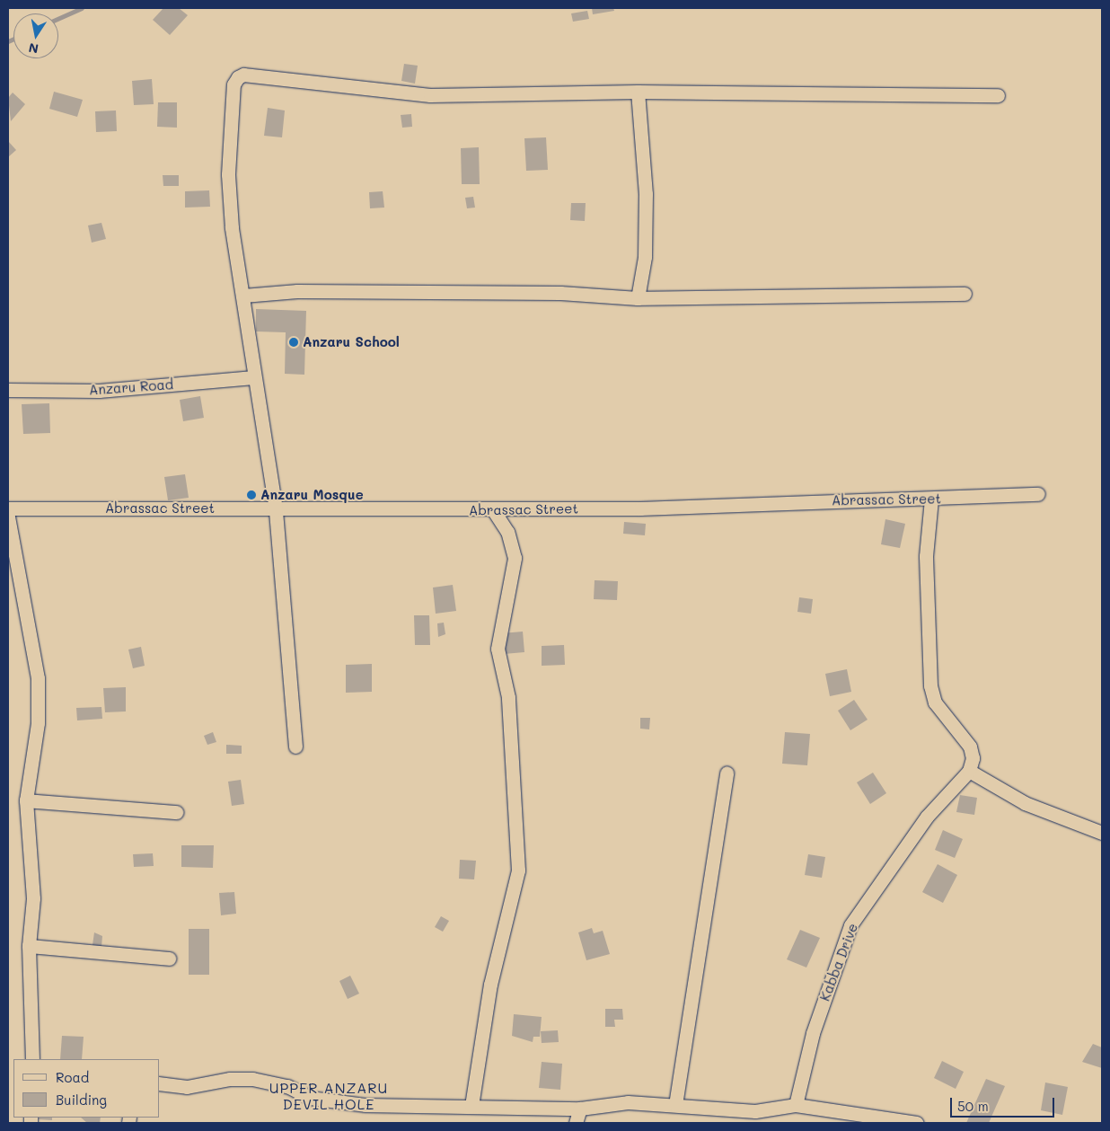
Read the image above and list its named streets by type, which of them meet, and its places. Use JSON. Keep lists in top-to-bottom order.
{
  "streets": {
    "street": ["Anzaru Road", "Abrassac Street", "Kabba Drive"]
  },
  "districts": ["UPPER ANZARU DEVIL HOLE"],
  "places": ["Anzaru School", "Anzaru Mosque"],
  "legend": ["Road", "Building"],
  "scale_bar": "50 m",
  "north": "bottom"
}
